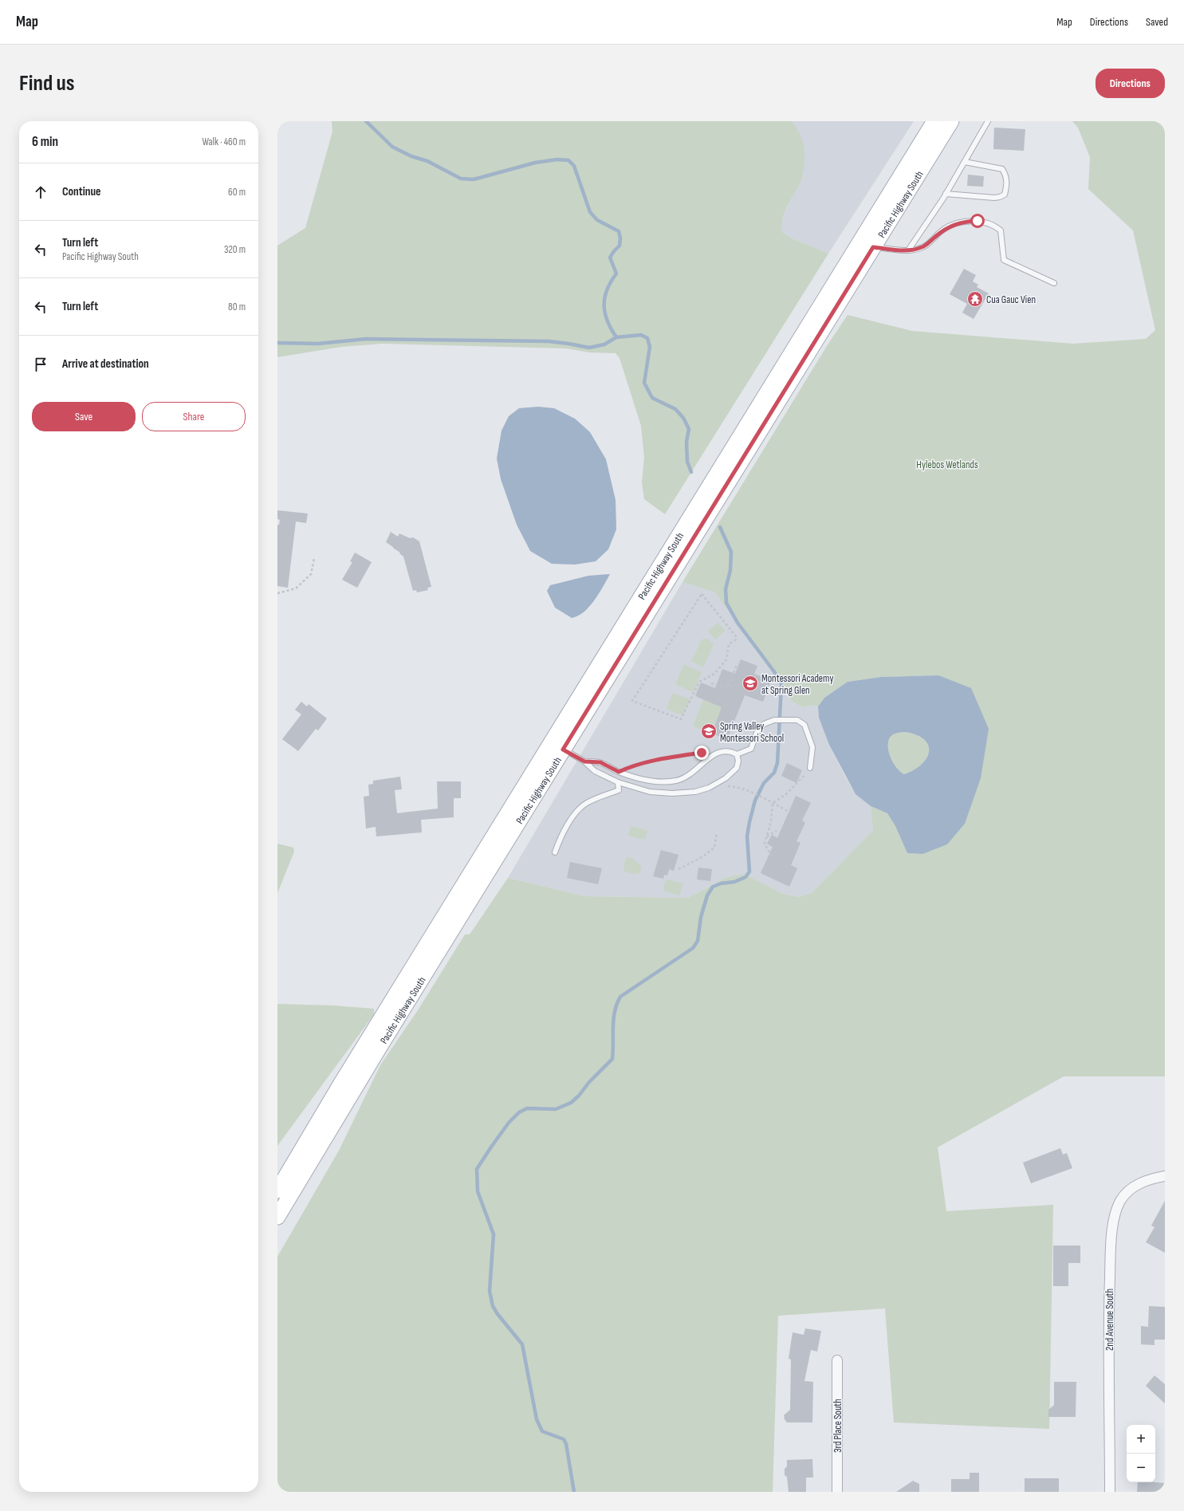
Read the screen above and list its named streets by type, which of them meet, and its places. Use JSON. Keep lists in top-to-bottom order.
{
  "streets": {
    "main road": ["Pacific Highway South"],
    "street": ["2nd Avenue South", "3rd Place South"]
  },
  "parks": ["Hylebos Wetlands"],
  "places": {
    "temple": ["Cua Gauc Vien"],
    "school or university": ["Montessori Academy at Spring Glen", "Spring Valley Montessori School"]
  },
  "page": {
    "header": "Map",
    "nav": ["Map", "Directions", "Saved"],
    "buttons": [
      "Directions",
      ["Save", "Share"]
    ],
    "title": "Find us",
    "heading": ["6 min", "Walk · 460 m"],
    "list": [
      ["Continue", "60 m"],
      ["Turn left", "Pacific Highway South", "320 m"],
      ["Turn left", "80 m"],
      "Arrive at destination"
    ],
    "map_buttons": ["+", "−"]
  }
}
